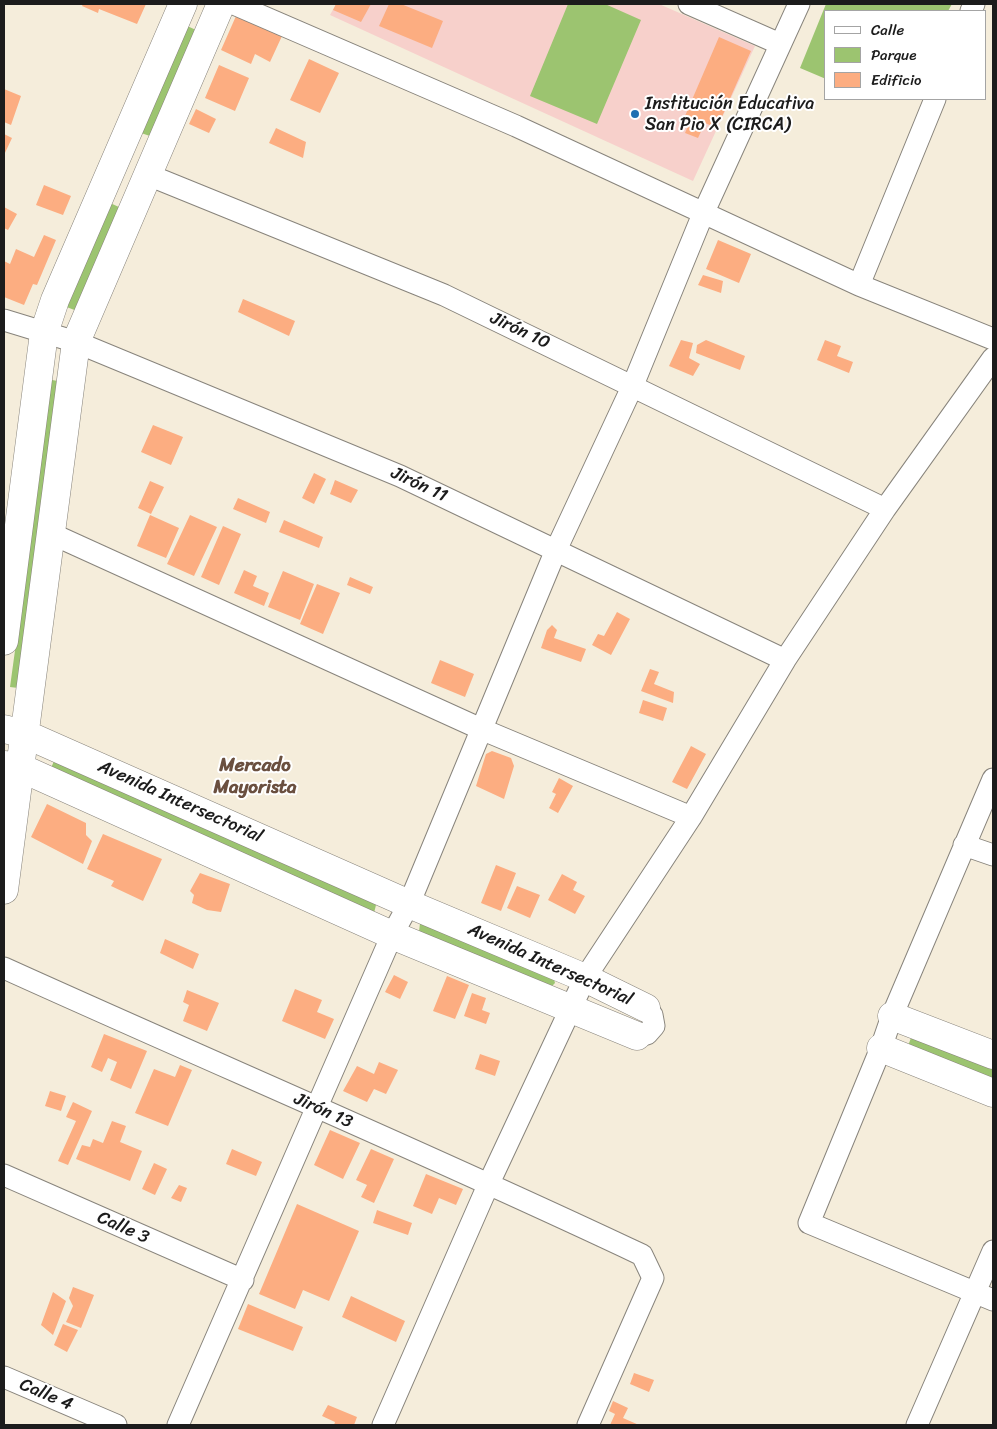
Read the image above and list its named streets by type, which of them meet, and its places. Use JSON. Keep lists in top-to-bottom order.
{
  "streets": {
    "street": [
      "Jirón 10",
      "Jirón 11",
      "Avenida Intersectorial",
      "Jirón 13",
      "Calle 3",
      "Calle 4"
    ]
  },
  "districts": ["Mercado Mayorista"],
  "places": ["Institución Educativa San Pio X (CIRCA)"],
  "legend": ["Calle", "Parque", "Edificio"]
}
